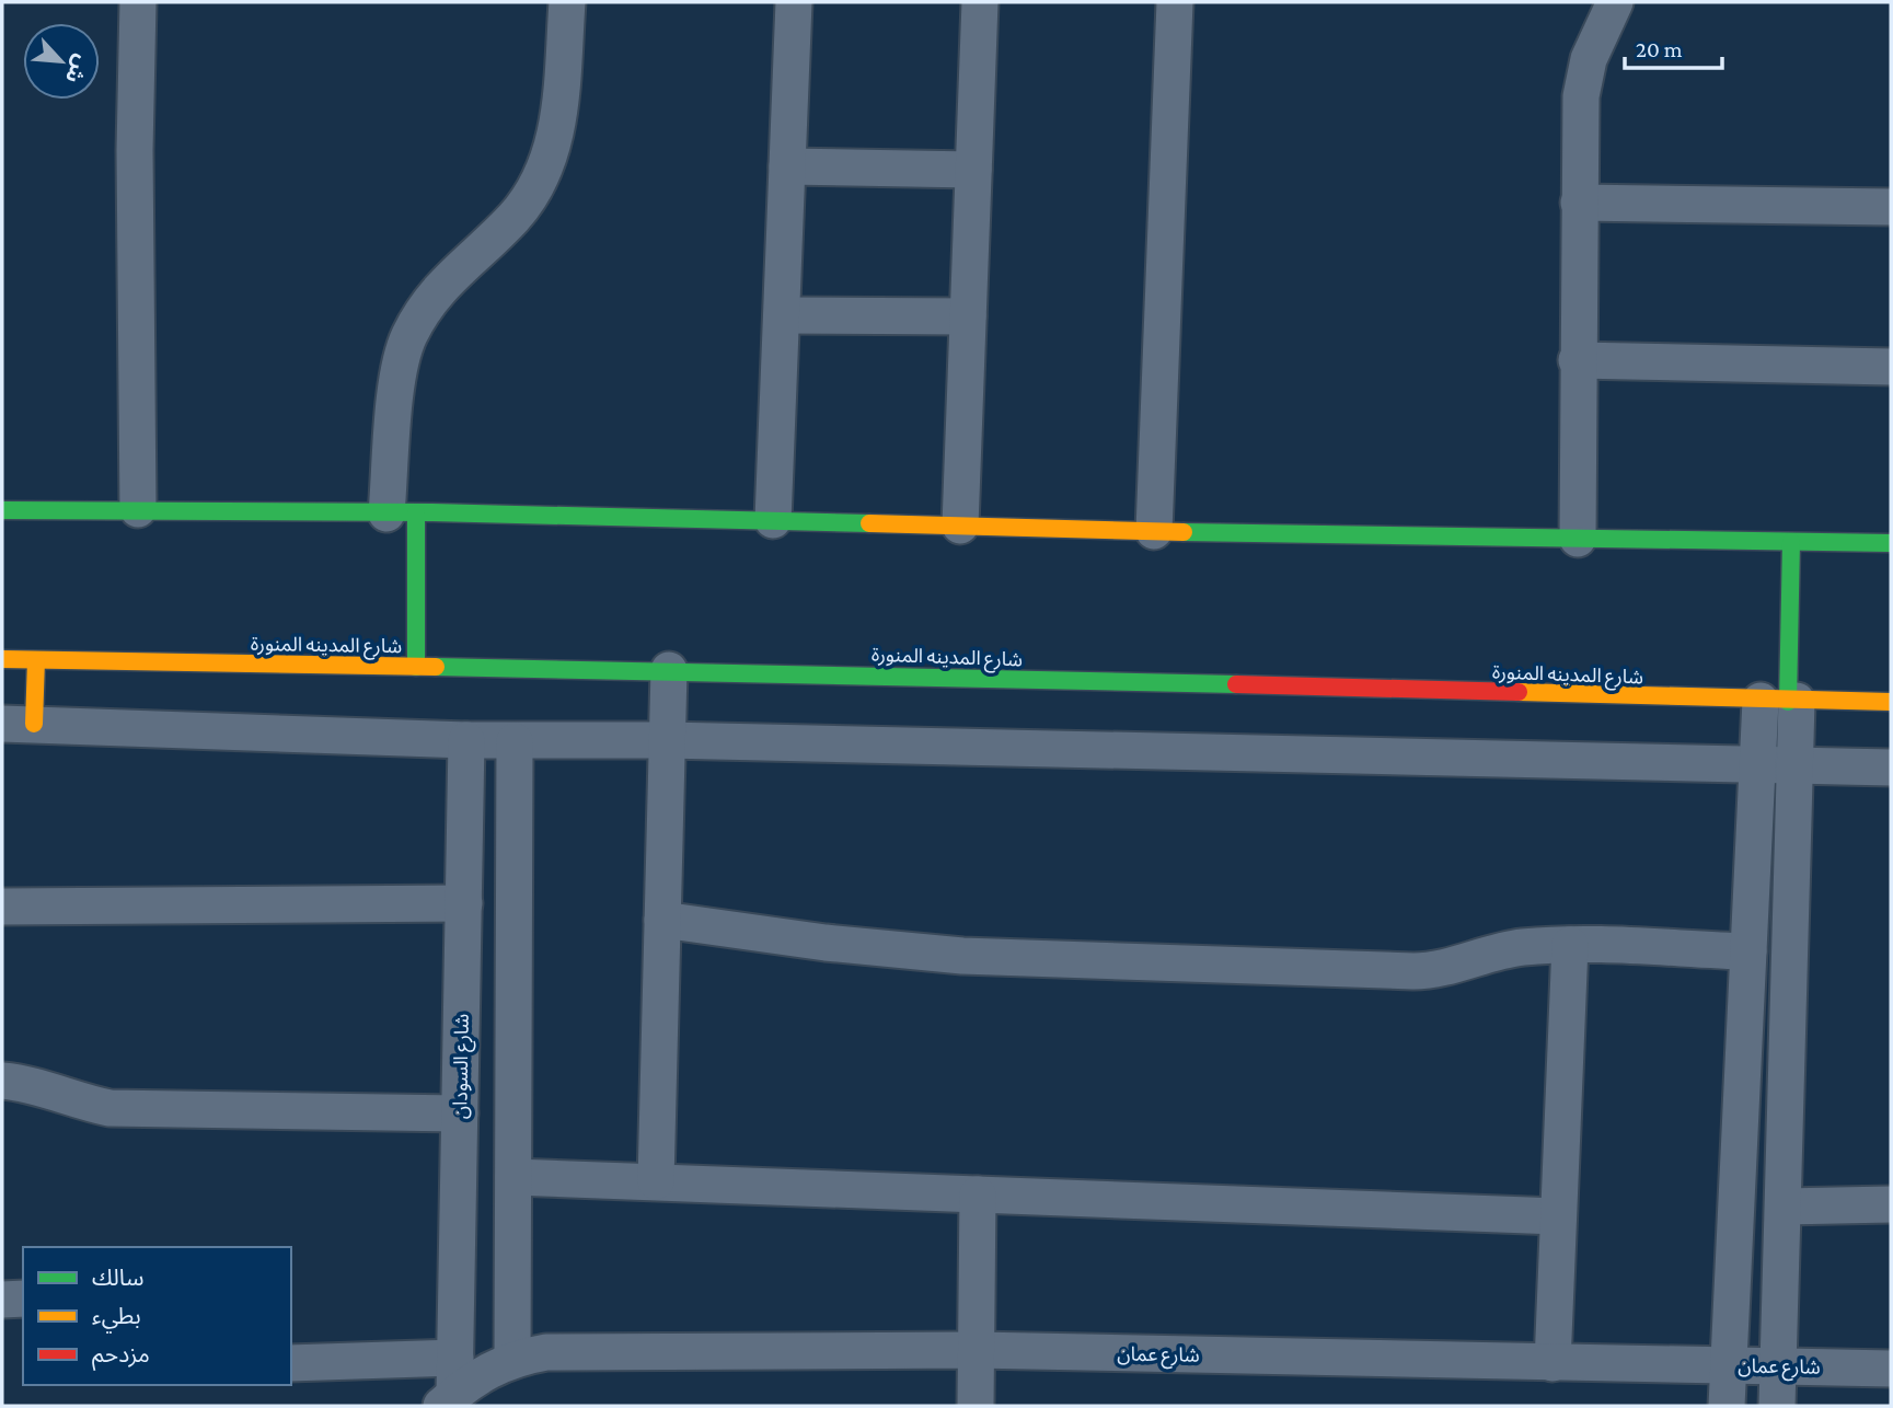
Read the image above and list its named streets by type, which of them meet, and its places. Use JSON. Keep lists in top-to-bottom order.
{
  "streets": {
    "main road": ["شارع المدينه المنورة"],
    "street": ["شارع السودان", "شارع عمان"]
  },
  "crossings": [
    ["شارع السودان", "شارع عمان"]
  ],
  "legend": ["سالك", "بطيء", "مزدحم"],
  "scale_bar": "20 m",
  "north": "bottom right"
}
